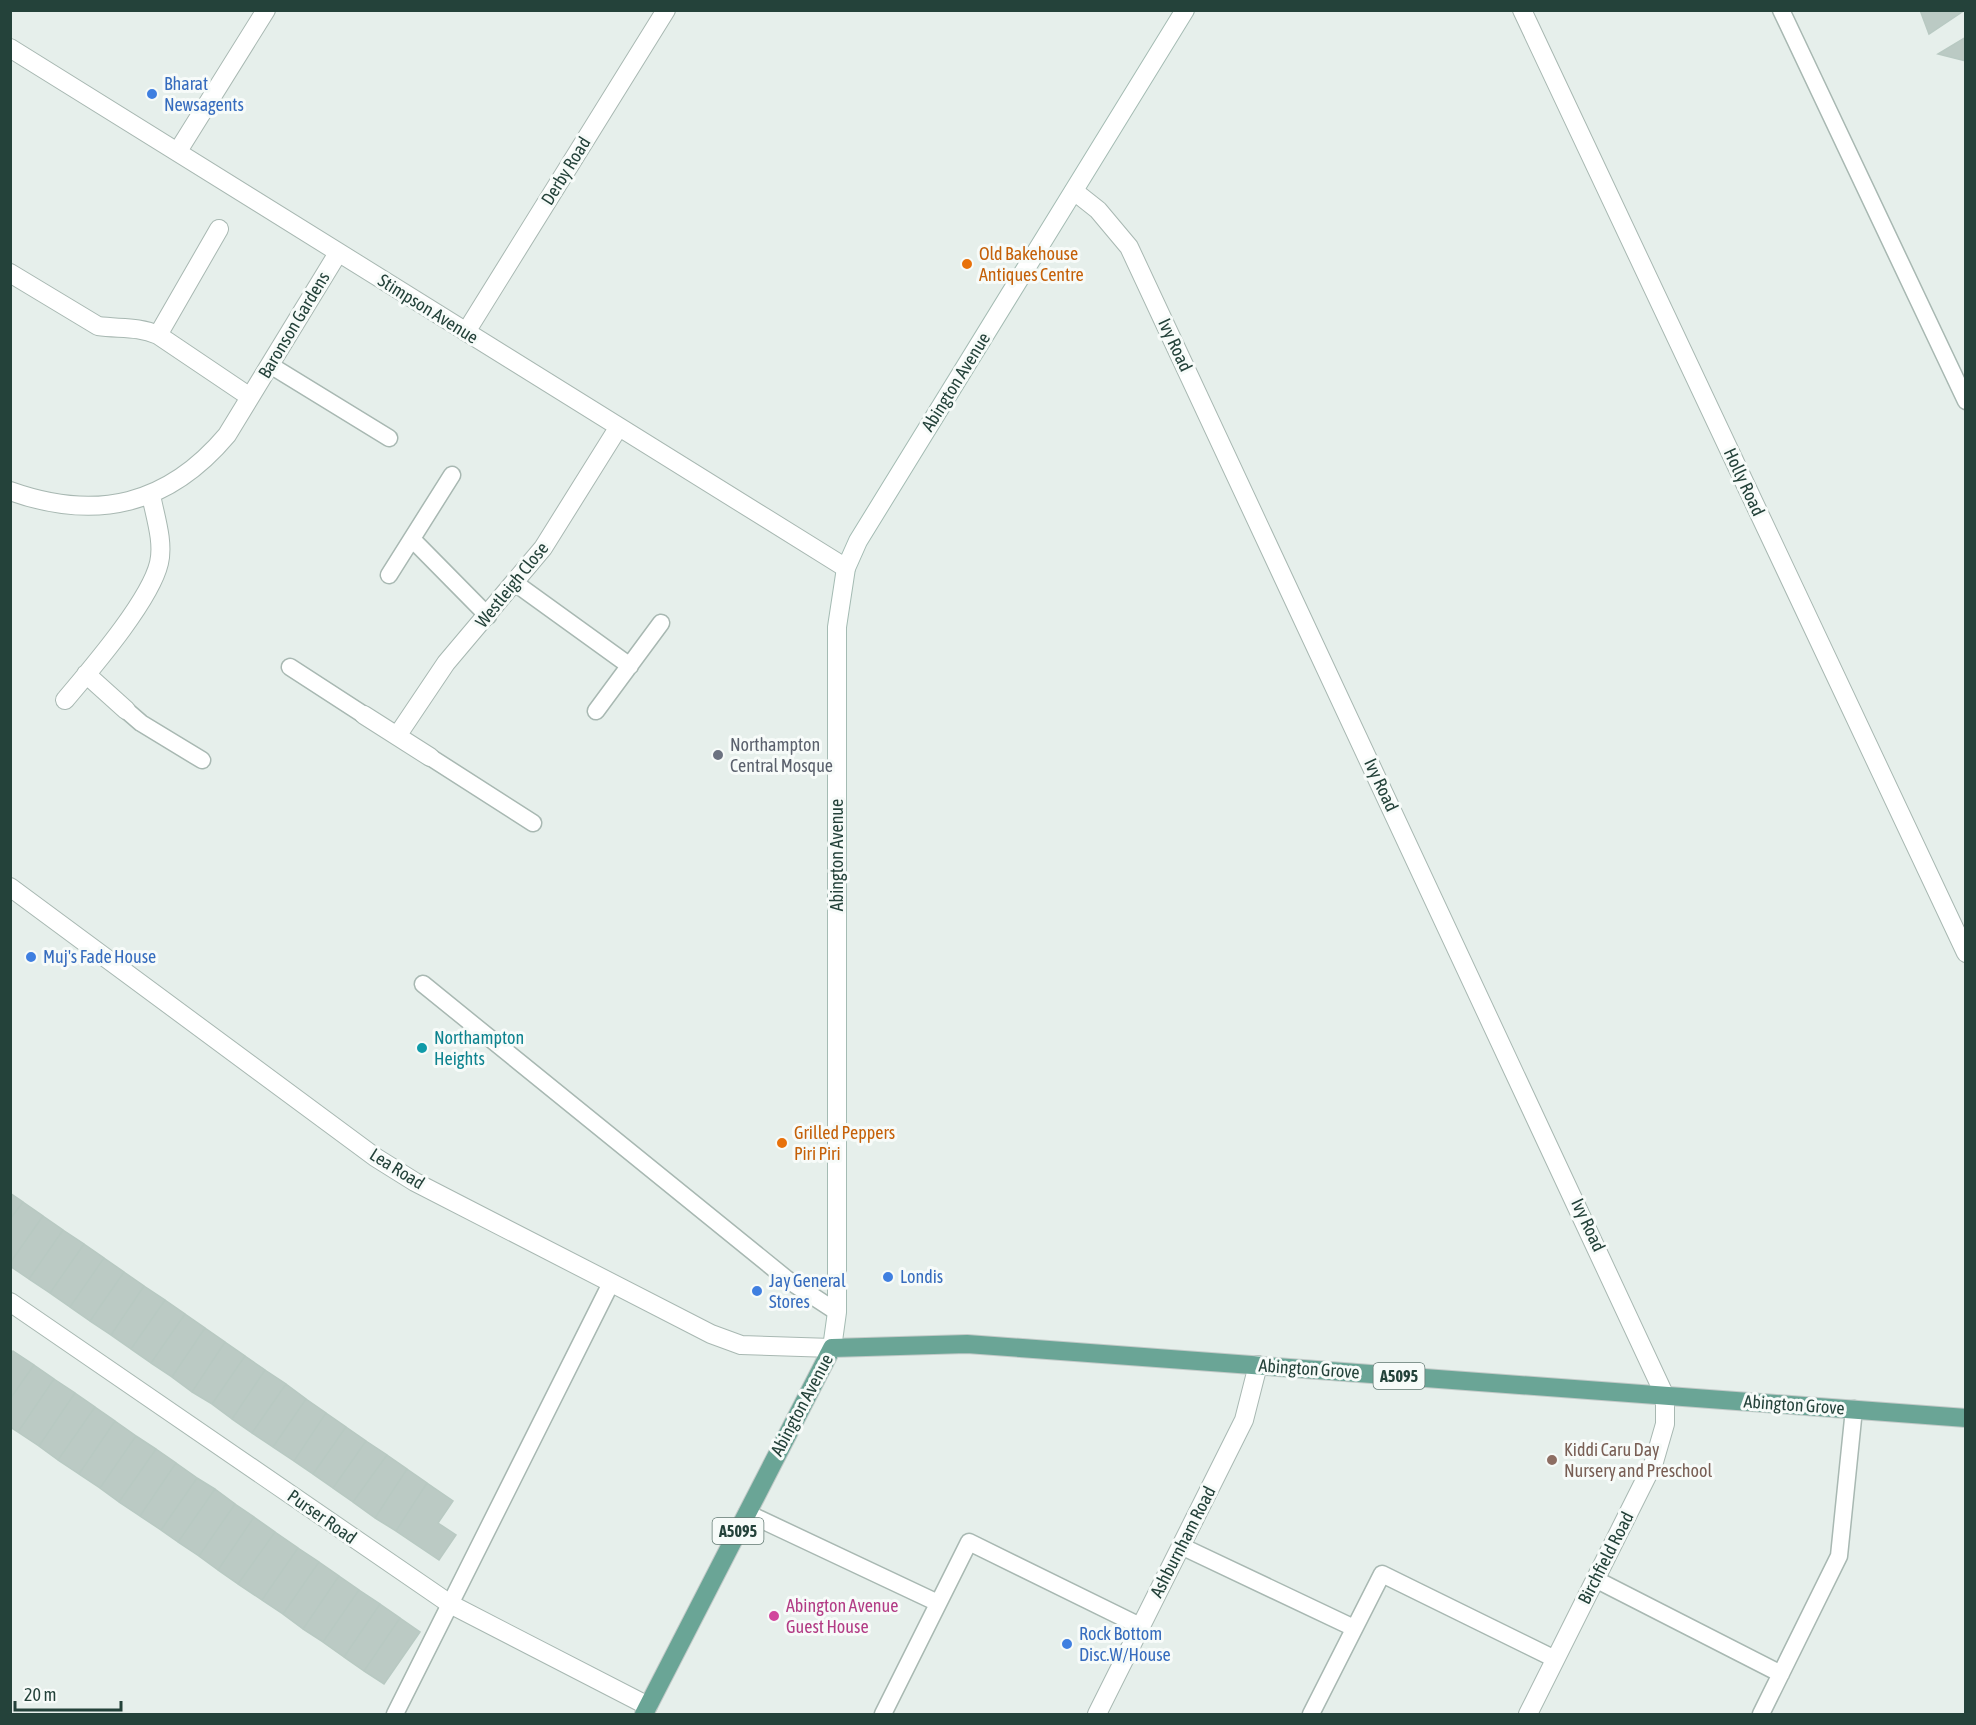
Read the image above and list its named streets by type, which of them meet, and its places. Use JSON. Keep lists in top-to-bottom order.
{
  "streets": {
    "main road": ["Abington Avenue", "Abington Grove", "A5095"],
    "street": [
      "Derby Road",
      "Stimpson Avenue",
      "Baronson Gardens",
      "Ivy Road",
      "Holly Road",
      "Westleigh Close",
      "Lea Road",
      "Purser Road",
      "Ashburnham Road",
      "Birchfield Road"
    ]
  },
  "crossings": [
    ["Derby Road", "Stimpson Avenue"],
    ["Stimpson Avenue", "Baronson Gardens"],
    ["Stimpson Avenue", "Abington Avenue"],
    ["Stimpson Avenue", "Westleigh Close"],
    ["Ivy Road", "Abington Avenue"],
    ["Ivy Road", "Abington Grove"],
    ["Ivy Road", "Birchfield Road"],
    ["Abington Avenue", "Lea Road"],
    ["Abington Avenue", "Abington Grove"],
    ["Abington Avenue", "Purser Road"],
    ["Lea Road", "Abington Grove"],
    ["Abington Grove", "Ashburnham Road"],
    ["Abington Grove", "Birchfield Road"]
  ],
  "places": [
    "Bharat Newsagents",
    "Old Bakehouse Antiques Centre",
    "Northampton Central Mosque",
    "Muj's Fade House",
    "Northampton Heights",
    "Grilled Peppers Piri Piri",
    "Londis",
    "Jay General Stores",
    "Kiddi Caru Day Nursery and Preschool",
    "Abington Avenue Guest House",
    "Rock Bottom Disc.W/House"
  ],
  "scale_bar": "20 m"
}
